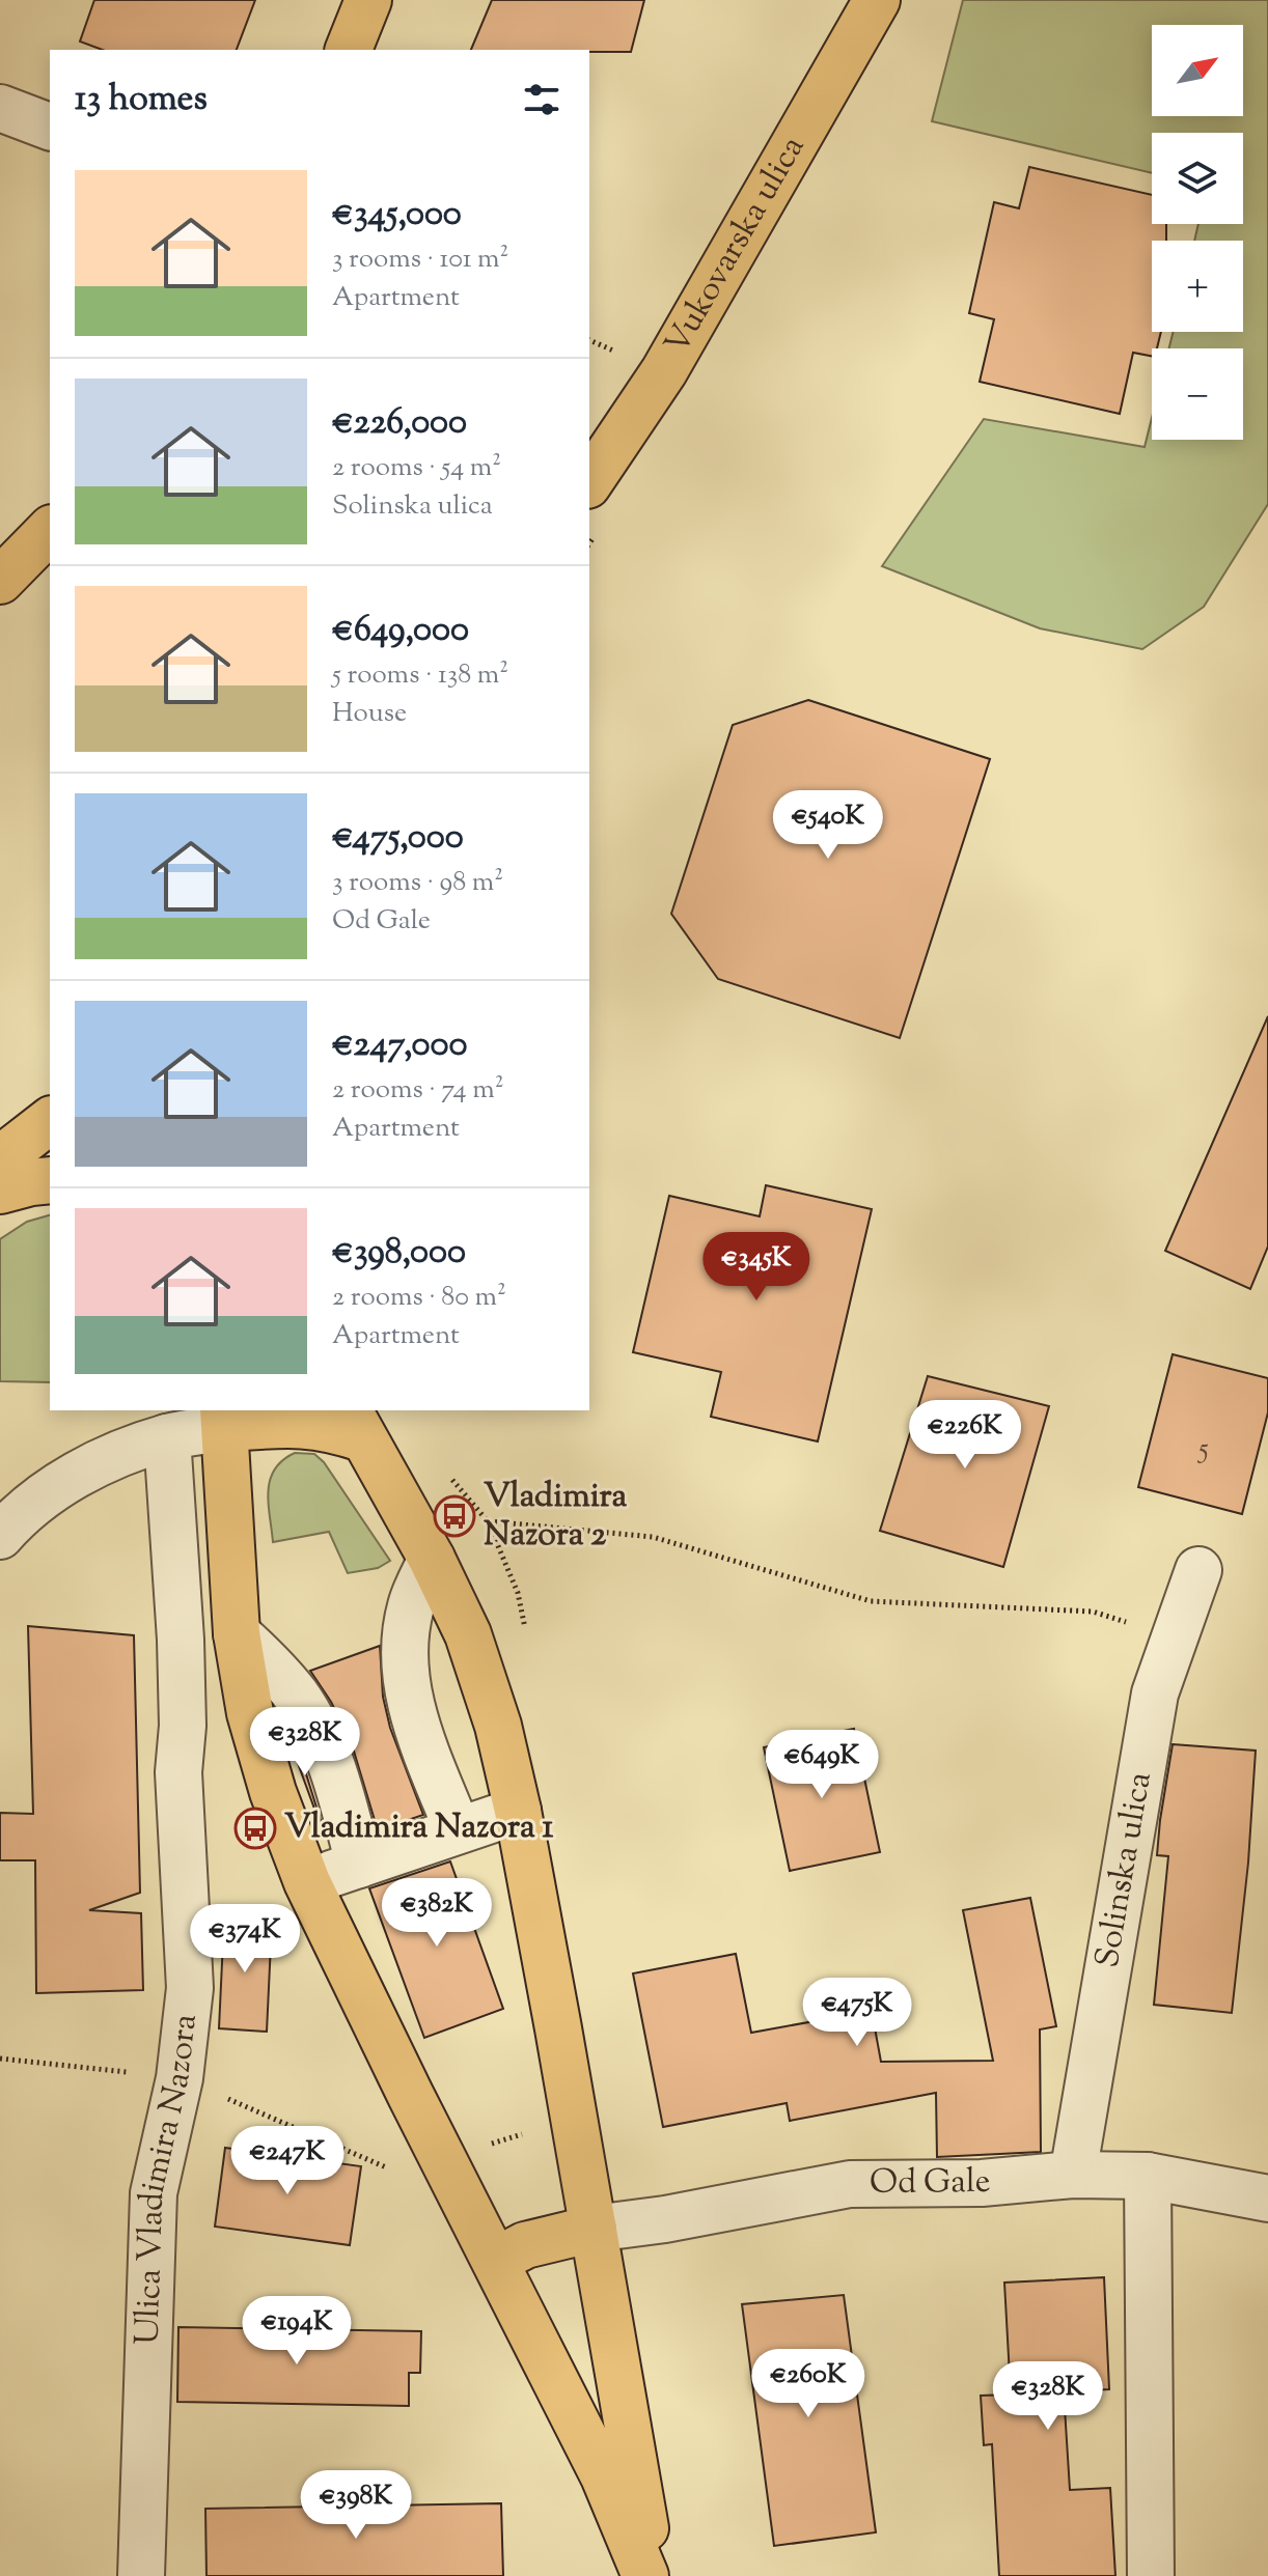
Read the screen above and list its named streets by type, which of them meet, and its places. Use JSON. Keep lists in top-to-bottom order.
{
  "streets": {
    "main road": ["Vukovarska ulica"],
    "street": ["Solinska ulica", "Ulica Vladimira Nazora", "Od Gale"]
  },
  "crossings": [
    ["Solinska ulica", "Od Gale"]
  ],
  "places": {
    "bus stop": ["Vladimira Nazora 2", "Vladimira Nazora 1"]
  },
  "house_numbers": ["5"],
  "north": "top right",
  "page": {
    "map_buttons": ["+", "−"],
    "heading": "13 homes",
    "list": [
      {
        "name": "€345,000",
        "note": "3 rooms · 101 m² · Apartment"
      },
      {
        "name": "€226,000",
        "note": "2 rooms · 54 m² · Solinska ulica"
      },
      {
        "name": "€649,000",
        "note": "5 rooms · 138 m² · House"
      },
      {
        "name": "€475,000",
        "note": "3 rooms · 98 m² · Od Gale"
      },
      {
        "name": "€247,000",
        "note": "2 rooms · 74 m² · Apartment"
      },
      {
        "name": "€398,000",
        "note": "2 rooms · 80 m² · Apartment"
      }
    ],
    "price": [
      "€540K",
      "€345K",
      "€226K",
      "€328K",
      "€649K",
      "€382K",
      "€374K",
      "€475K",
      "€247K",
      "€194K",
      "€260K",
      "€328K",
      "€398K"
    ]
  }
}
